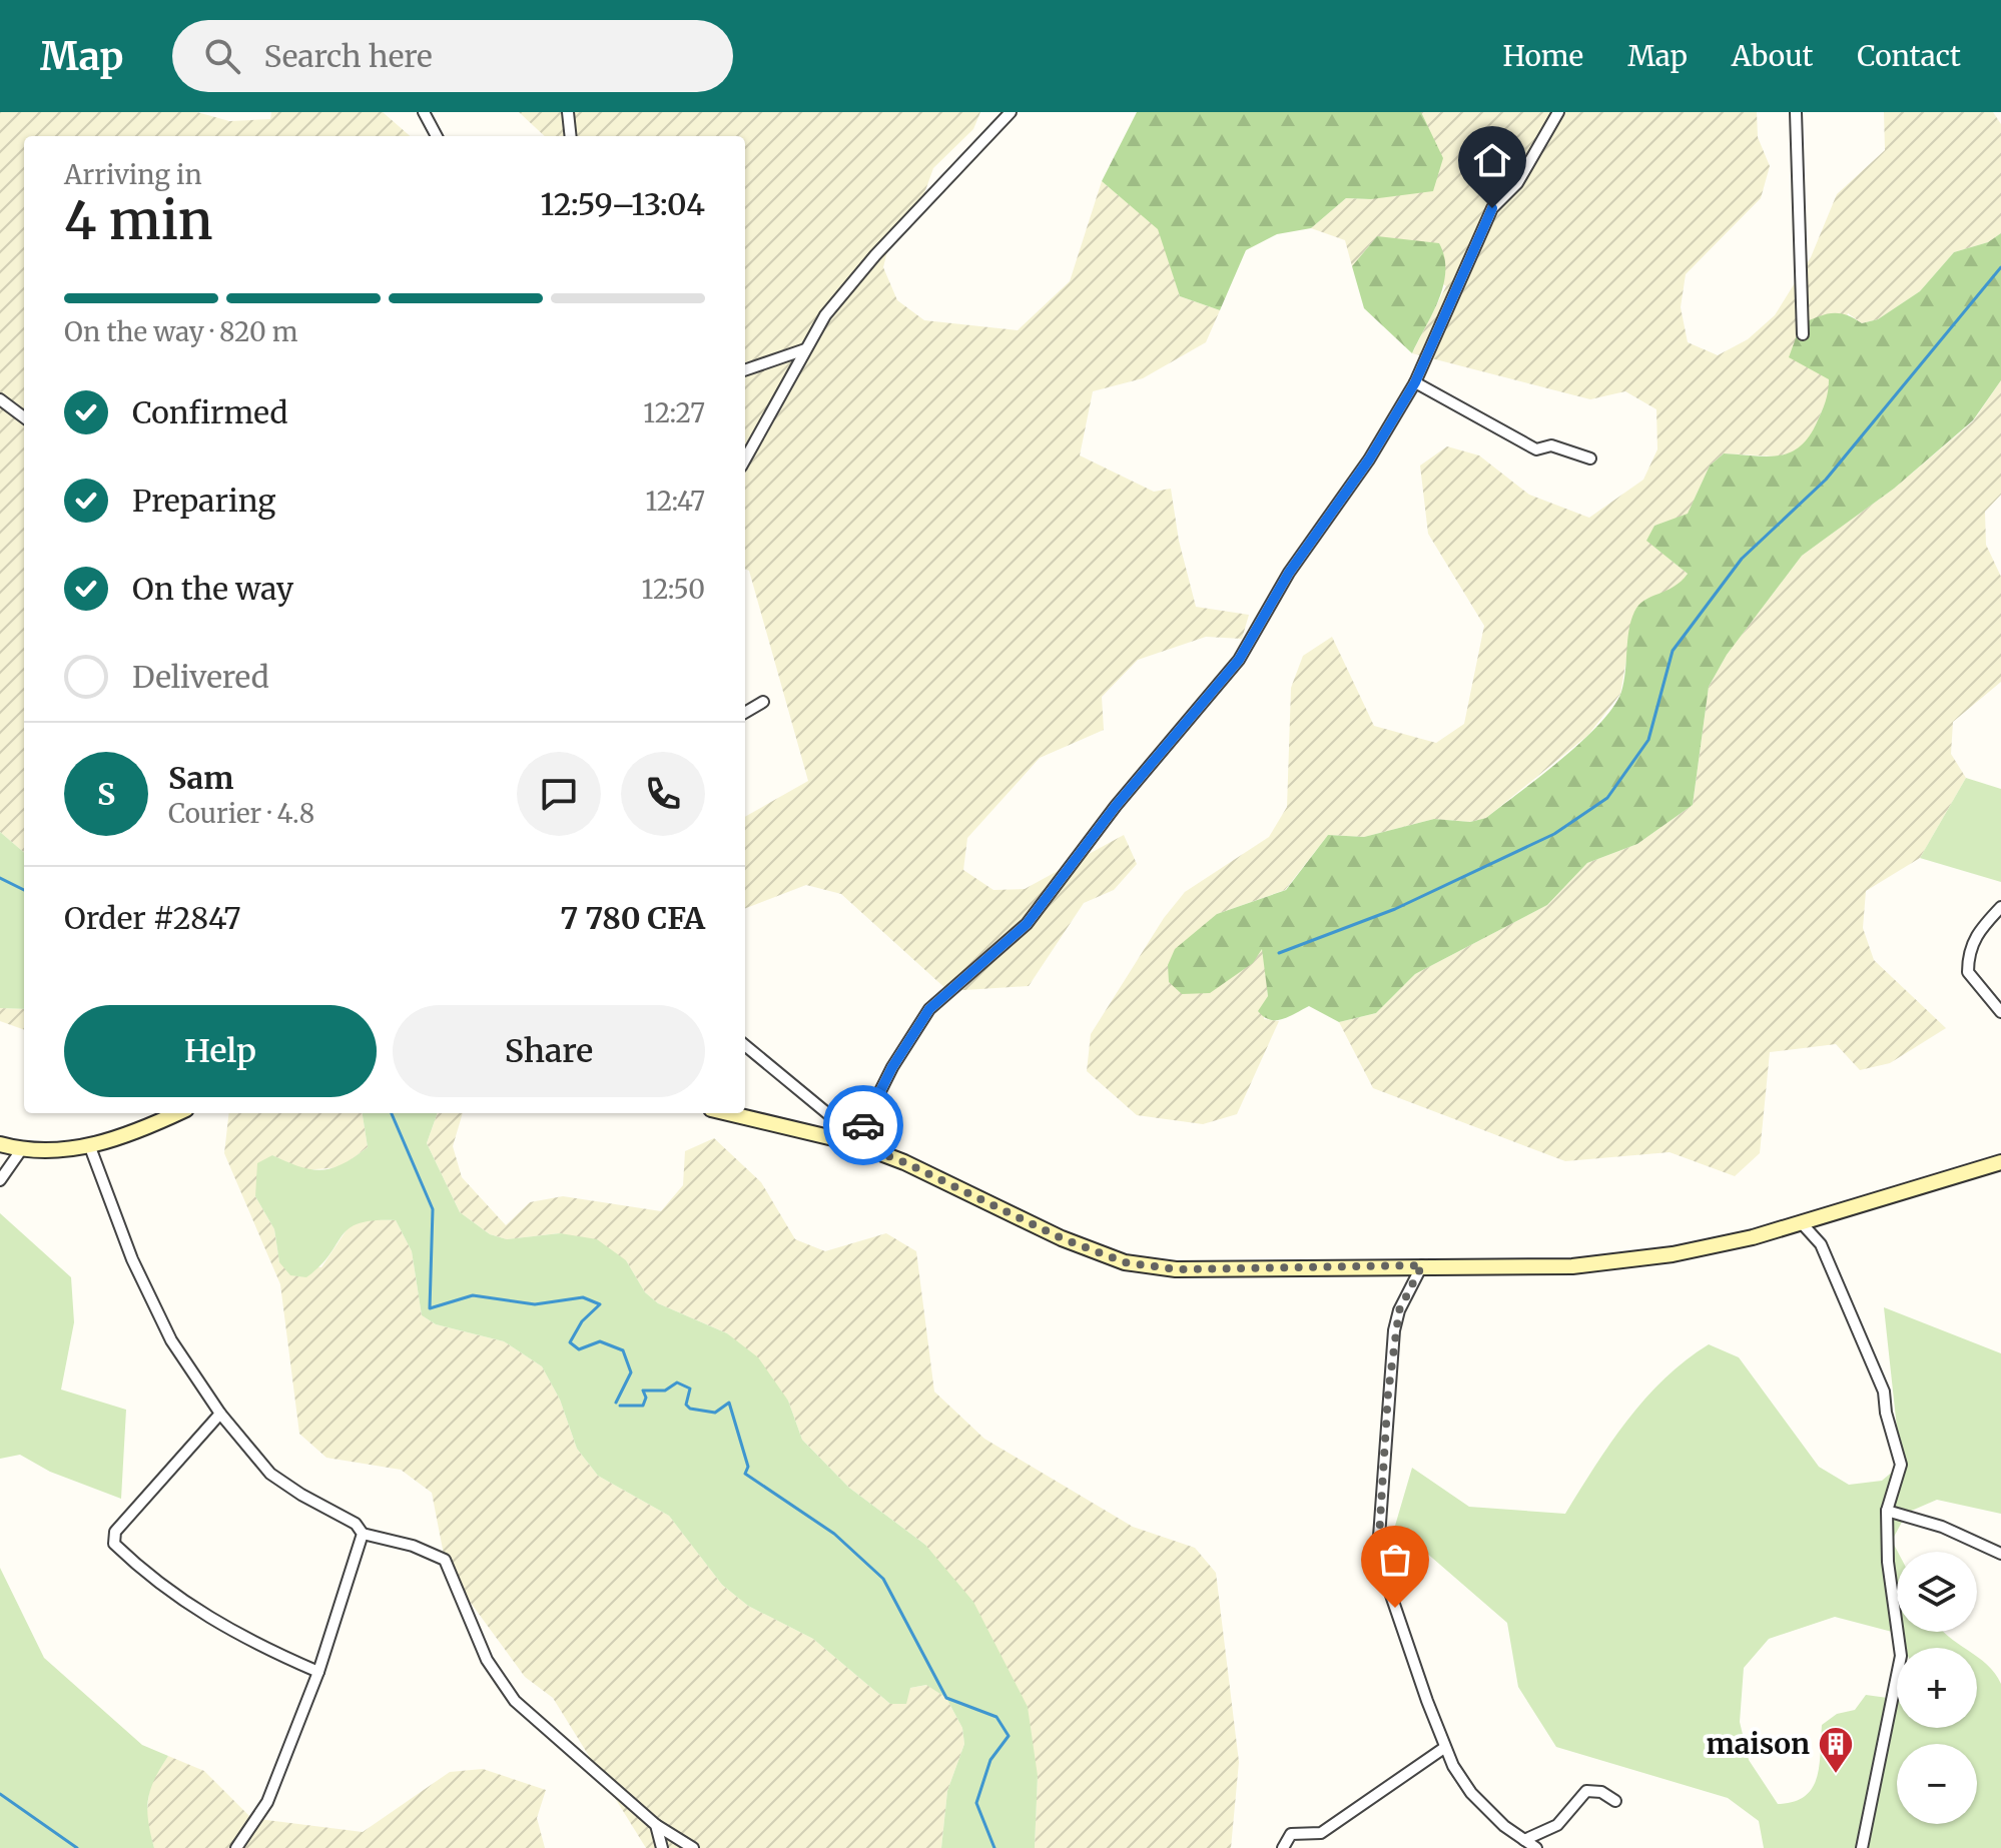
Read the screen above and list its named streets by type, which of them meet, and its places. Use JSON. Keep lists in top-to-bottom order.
{
  "places": {
    "building": ["maison"]
  },
  "page": {
    "header": "Map",
    "search": "Search here",
    "nav": [
      "Home",
      "Map",
      "About",
      "Contact"
    ],
    "heading": ["4 min", "Arriving in", "12:59–13:04"],
    "panel": [
      "Sam",
      "Courier · 4.8",
      "Order #2847",
      "7 780 CFA"
    ],
    "bar": "On the way · 820 m",
    "list": [
      ["Confirmed", "12:27"],
      ["Preparing", "12:47"],
      ["On the way", "12:50"],
      "Delivered"
    ],
    "round": "S",
    "buttons": ["Help", "Share"],
    "map_buttons": ["+", "−"]
  }
}
